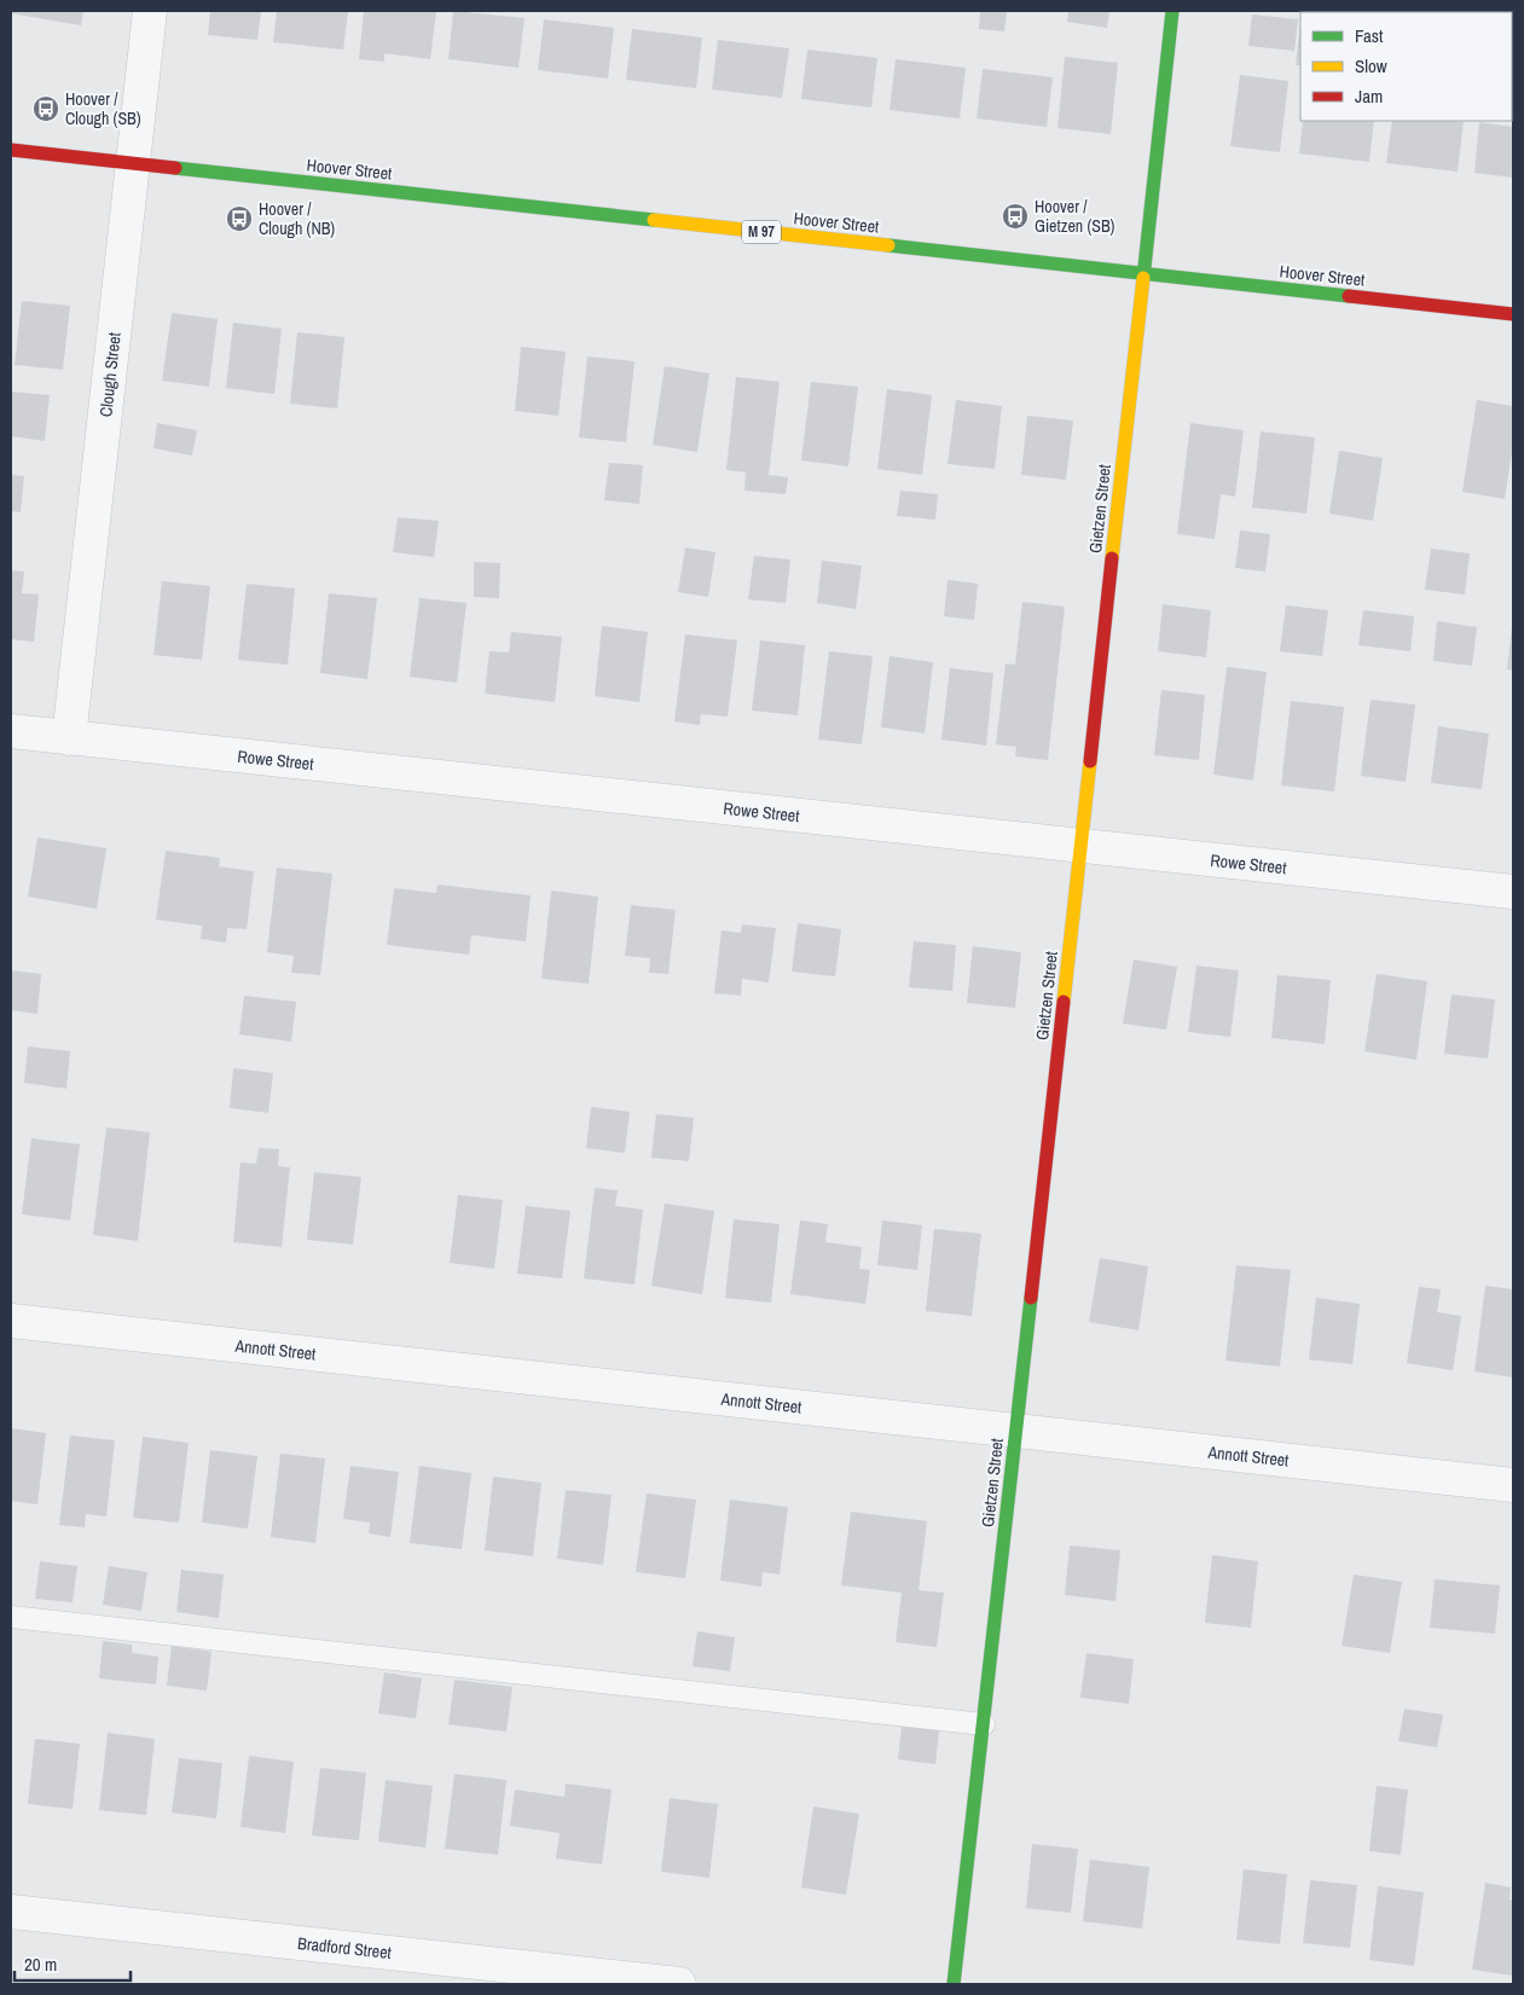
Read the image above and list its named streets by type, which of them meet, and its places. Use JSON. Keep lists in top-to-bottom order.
{
  "streets": {
    "street": [
      "Hoover Street",
      "M 97",
      "Clough Street",
      "Gietzen Street",
      "Rowe Street",
      "Annott Street",
      "Bradford Street"
    ]
  },
  "crossings": [
    ["Hoover Street", "Clough Street"],
    ["Hoover Street", "Gietzen Street"],
    ["Clough Street", "Rowe Street"],
    ["Gietzen Street", "Rowe Street"],
    ["Gietzen Street", "Annott Street"]
  ],
  "places": {
    "bus stop": ["Hoover / Clough (SB)", "Hoover / Gietzen (SB)", "Hoover / Clough (NB)"]
  },
  "legend": ["Fast", "Slow", "Jam"],
  "scale_bar": "20 m"
}
